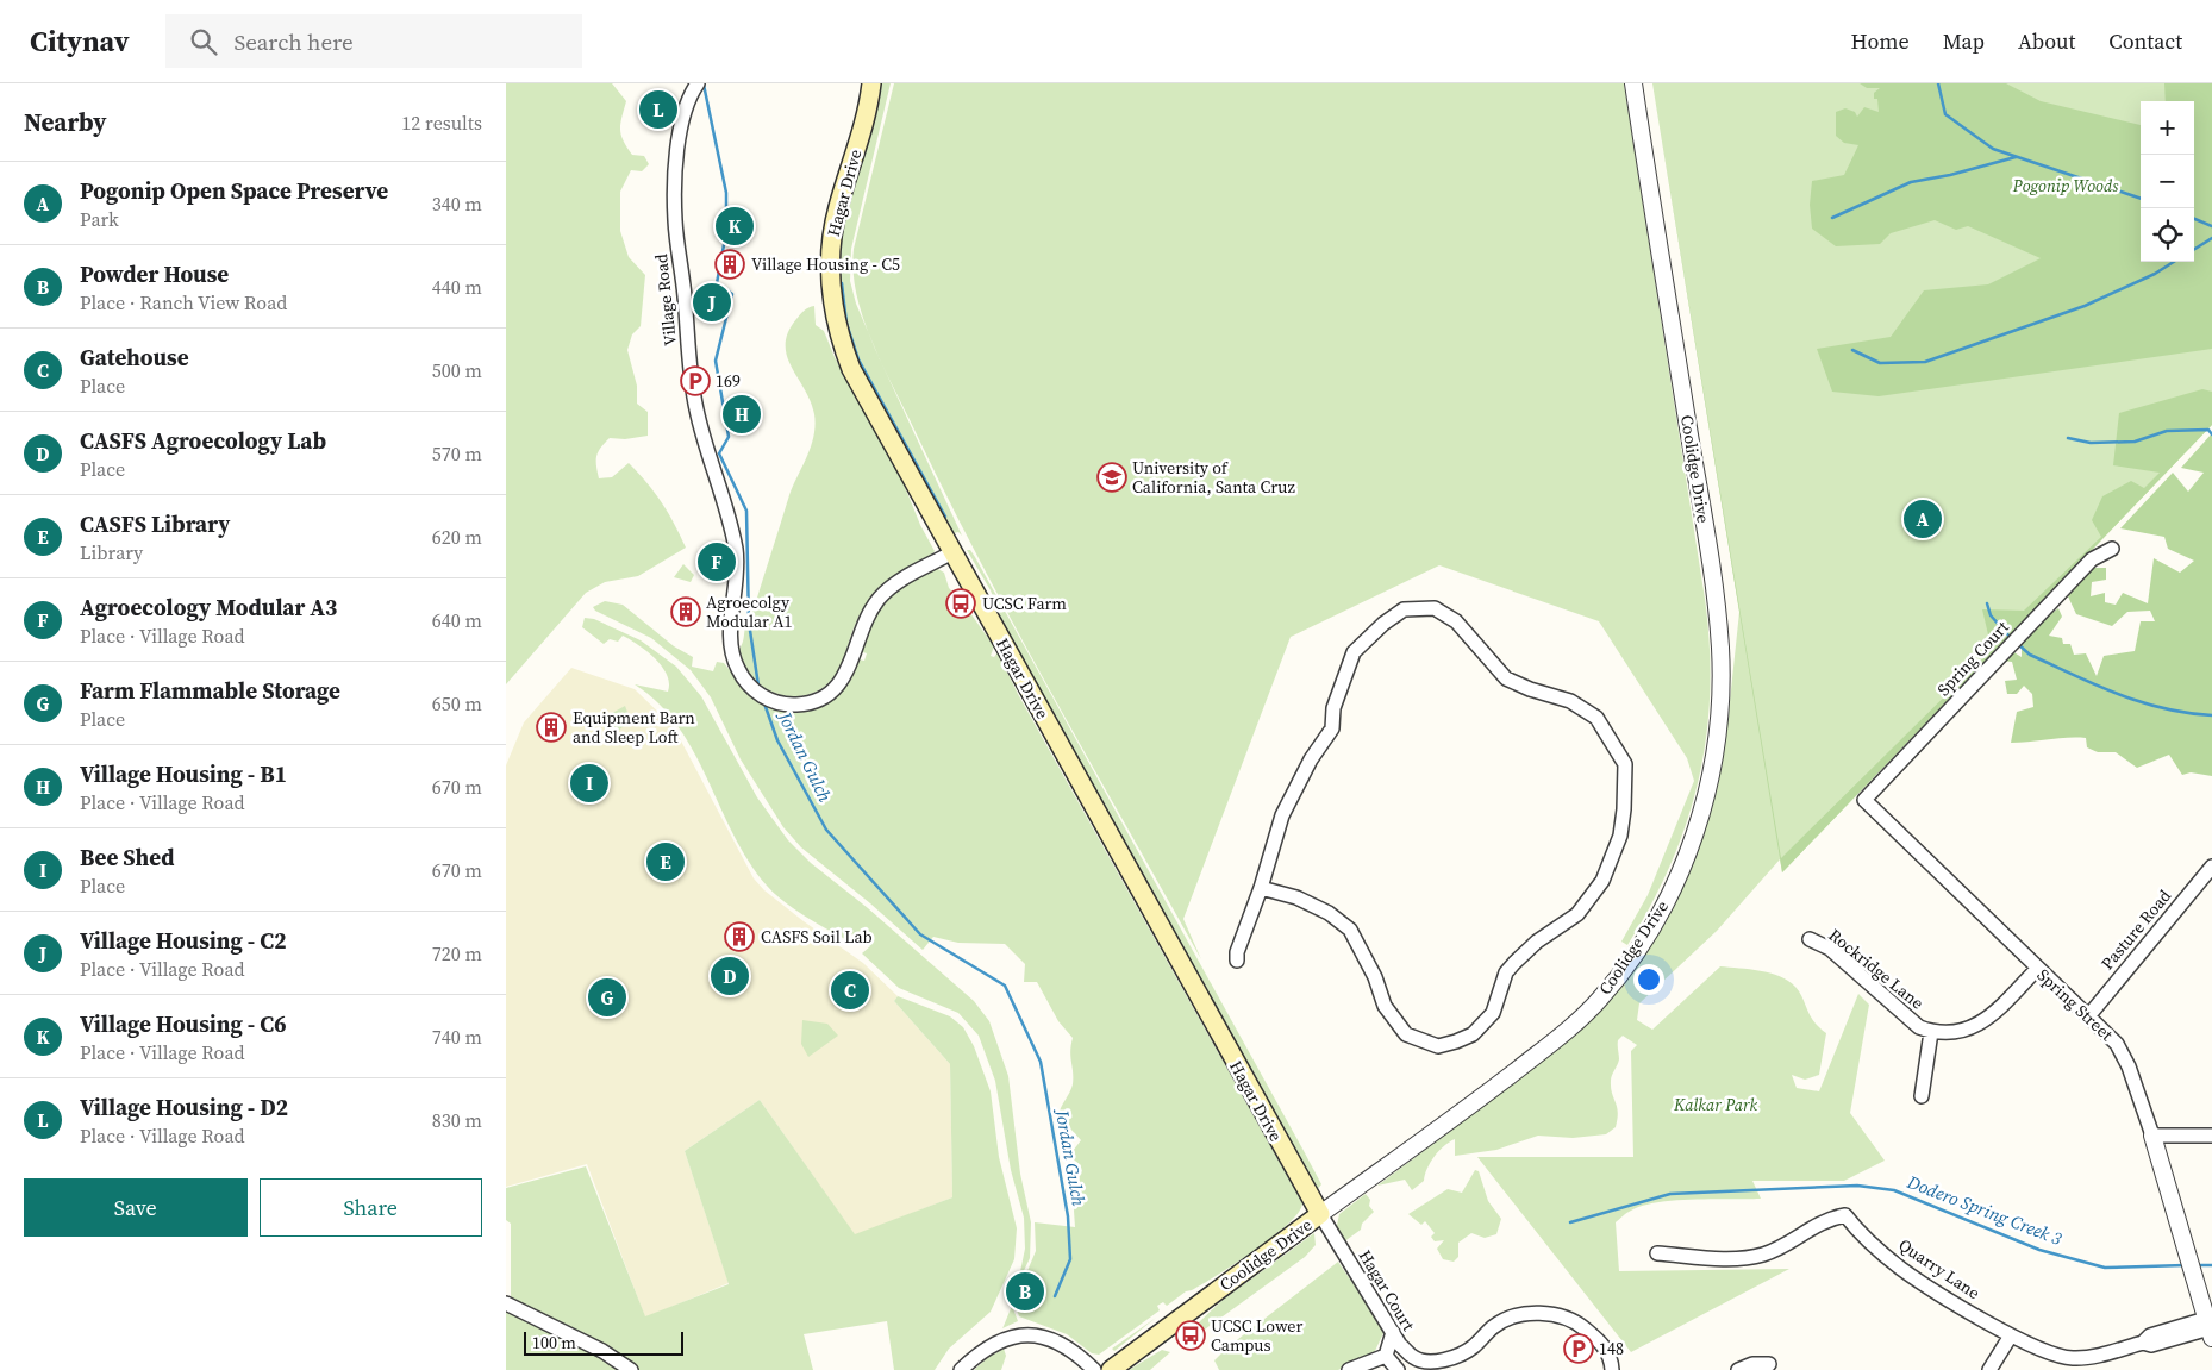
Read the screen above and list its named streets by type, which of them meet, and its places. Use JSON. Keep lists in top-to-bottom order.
{
  "streets": {
    "main road": ["Hagar Drive", "Coolidge Drive"],
    "street": [
      "Village Road",
      "Spring Court",
      "Pasture Road",
      "Rockridge Lane",
      "Spring Street",
      "Quarry Lane",
      "Hagar Court"
    ]
  },
  "crossings": [
    ["Hagar Drive", "Village Road"],
    ["Hagar Drive", "Coolidge Drive"],
    ["Hagar Drive", "Hagar Court"],
    ["Coolidge Drive", "Hagar Court"],
    ["Spring Court", "Spring Street"],
    ["Pasture Road", "Spring Street"],
    ["Spring Street", "Quarry Lane"]
  ],
  "water": ["Jordan Gulch", "Dodero Spring Creek 3"],
  "parks": ["Pogonip Woods", "Kalkar Park"],
  "places": {
    "building": [
      "Village Housing - C5",
      "Agroecolgy Modular A1",
      "Equipment Barn and Sleep Loft",
      "CASFS Soil Lab"
    ],
    "parking": ["169", "148"],
    "school or university": ["University of California, Santa Cruz"],
    "bus stop": ["UCSC Farm", "UCSC Lower Campus"]
  },
  "scale_bar": "100 m",
  "page": {
    "header": "Citynav",
    "search": "Search here",
    "nav": [
      "Home",
      "Map",
      "About",
      "Contact"
    ],
    "heading": ["Nearby", "12 results"],
    "pins": [
      "L",
      "K",
      "J",
      "H",
      "A",
      "F",
      "I",
      "E",
      "D",
      "C",
      "G",
      "B"
    ],
    "map_buttons": ["+", "−"],
    "list": [
      {
        "mark": "A",
        "name": "Pogonip Open Space Preserve",
        "note": "Park",
        "value": "340 m"
      },
      {
        "mark": "B",
        "name": "Powder House",
        "note": "Place · Ranch View Road",
        "value": "440 m"
      },
      {
        "mark": "C",
        "name": "Gatehouse",
        "note": "Place",
        "value": "500 m"
      },
      {
        "mark": "D",
        "name": "CASFS Agroecology Lab",
        "note": "Place",
        "value": "570 m"
      },
      {
        "mark": "E",
        "name": "CASFS Library",
        "note": "Library",
        "value": "620 m"
      },
      {
        "mark": "F",
        "name": "Agroecology Modular A3",
        "note": "Place · Village Road",
        "value": "640 m"
      },
      {
        "mark": "G",
        "name": "Farm Flammable Storage",
        "note": "Place",
        "value": "650 m"
      },
      {
        "mark": "H",
        "name": "Village Housing - B1",
        "note": "Place · Village Road",
        "value": "670 m"
      },
      {
        "mark": "I",
        "name": "Bee Shed",
        "note": "Place",
        "value": "670 m"
      },
      {
        "mark": "J",
        "name": "Village Housing - C2",
        "note": "Place · Village Road",
        "value": "720 m"
      },
      {
        "mark": "K",
        "name": "Village Housing - C6",
        "note": "Place · Village Road",
        "value": "740 m"
      },
      {
        "mark": "L",
        "name": "Village Housing - D2",
        "note": "Place · Village Road",
        "value": "830 m"
      }
    ],
    "buttons": ["Save", "Share"],
    "scale": "100 m"
  }
}
